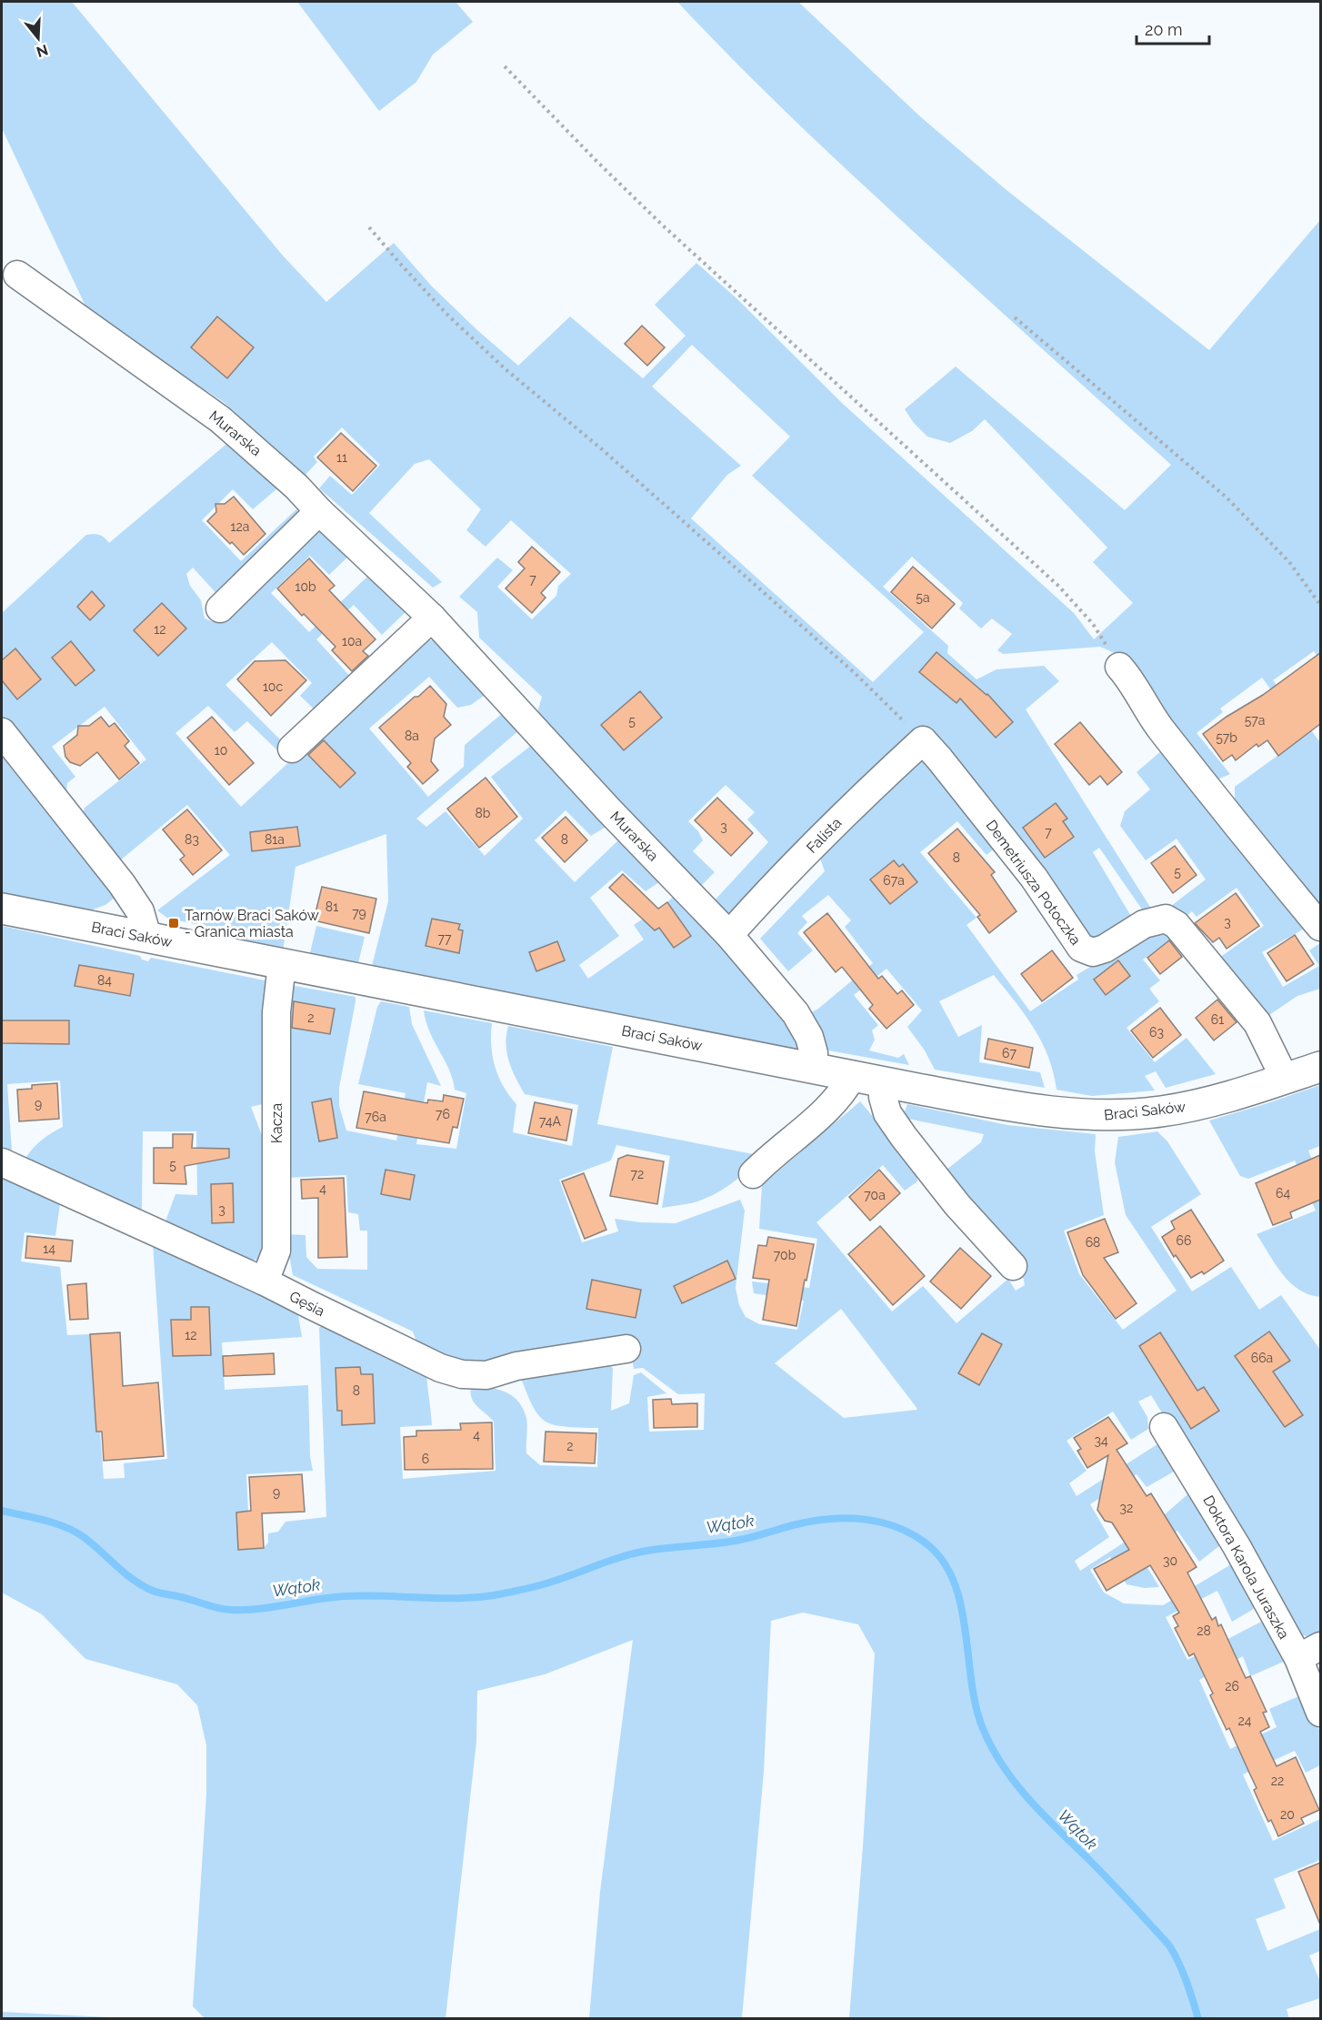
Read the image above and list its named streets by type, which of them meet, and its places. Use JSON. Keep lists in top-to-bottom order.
{
  "streets": {
    "street": [
      "Murarska",
      "Falista",
      "Demetriusza Potoczka",
      "Braci Saków",
      "Kacza",
      "Gęsia",
      "Doktora Karola Juraszka"
    ]
  },
  "crossings": [
    ["Murarska", "Falista"],
    ["Murarska", "Braci Saków"],
    ["Falista", "Demetriusza Potoczka"],
    ["Demetriusza Potoczka", "Braci Saków"],
    ["Braci Saków", "Kacza"],
    ["Kacza", "Gęsia"]
  ],
  "water": ["Wątok"],
  "places": {
    "transit": ["Tarnów Braci Saków - Granica miasta"]
  },
  "house_numbers": [
    "11",
    "12a",
    "7",
    "10b",
    "5a",
    "12",
    "10a",
    "10c",
    "57a",
    "5",
    "8a",
    "57b",
    "10",
    "8b",
    "3",
    "7",
    "83",
    "81a",
    "8",
    "8",
    "5",
    "67a",
    "81",
    "79",
    "3",
    "77",
    "84",
    "2",
    "61",
    "63",
    "67",
    "9",
    "76",
    "76a",
    "74A",
    "5",
    "72",
    "4",
    "64",
    "70a",
    "3",
    "66",
    "68",
    "14",
    "70b",
    "12",
    "66a",
    "8",
    "4",
    "34",
    "2",
    "6",
    "9",
    "32",
    "30",
    "28",
    "26",
    "24",
    "22",
    "20"
  ],
  "scale_bar": "20 m",
  "north": "bottom"
}
